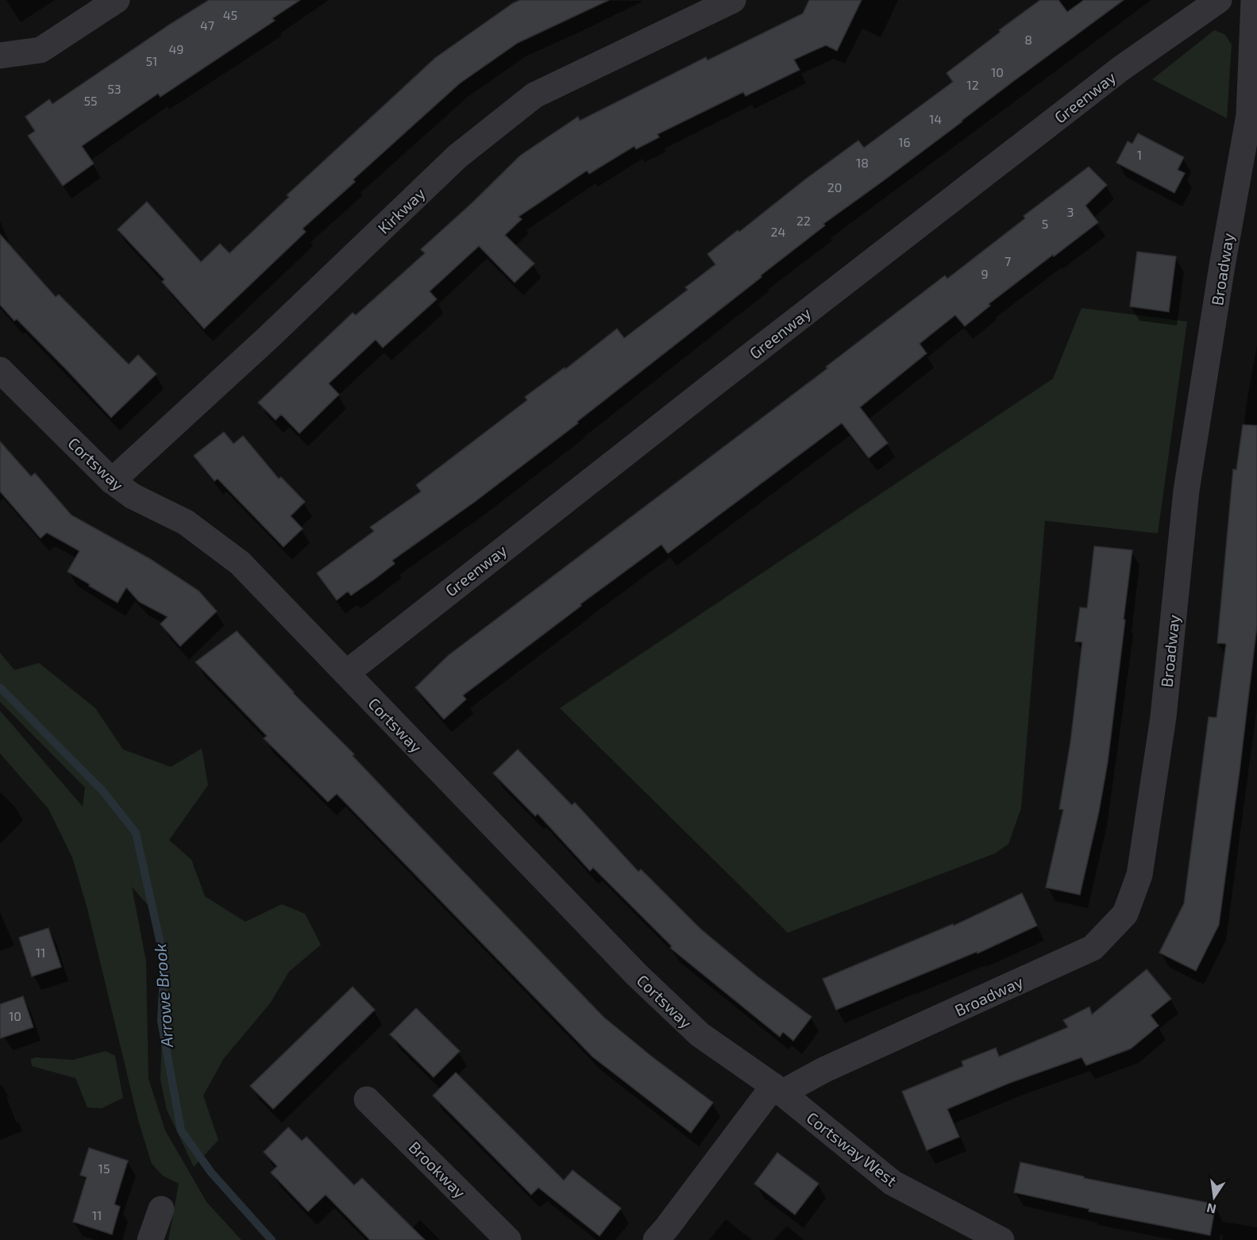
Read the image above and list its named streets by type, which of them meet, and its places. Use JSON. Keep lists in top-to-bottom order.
{
  "streets": {
    "street": [
      "Greenway",
      "Kirkway",
      "Broadway",
      "Cortsway",
      "Cortsway West",
      "Brookway"
    ]
  },
  "crossings": [
    ["Greenway", "Cortsway"],
    ["Kirkway", "Cortsway"],
    ["Broadway", "Cortsway"],
    ["Broadway", "Cortsway West"],
    ["Cortsway", "Cortsway West"]
  ],
  "water": ["Arrowe Brook"],
  "house_numbers": [
    "45",
    "47",
    "8",
    "49",
    "51",
    "10",
    "12",
    "53",
    "55",
    "14",
    "16",
    "1",
    "18",
    "20",
    "3",
    "22",
    "5",
    "24",
    "7",
    "9",
    "11",
    "10",
    "15",
    "11"
  ],
  "north": "bottom"
}
